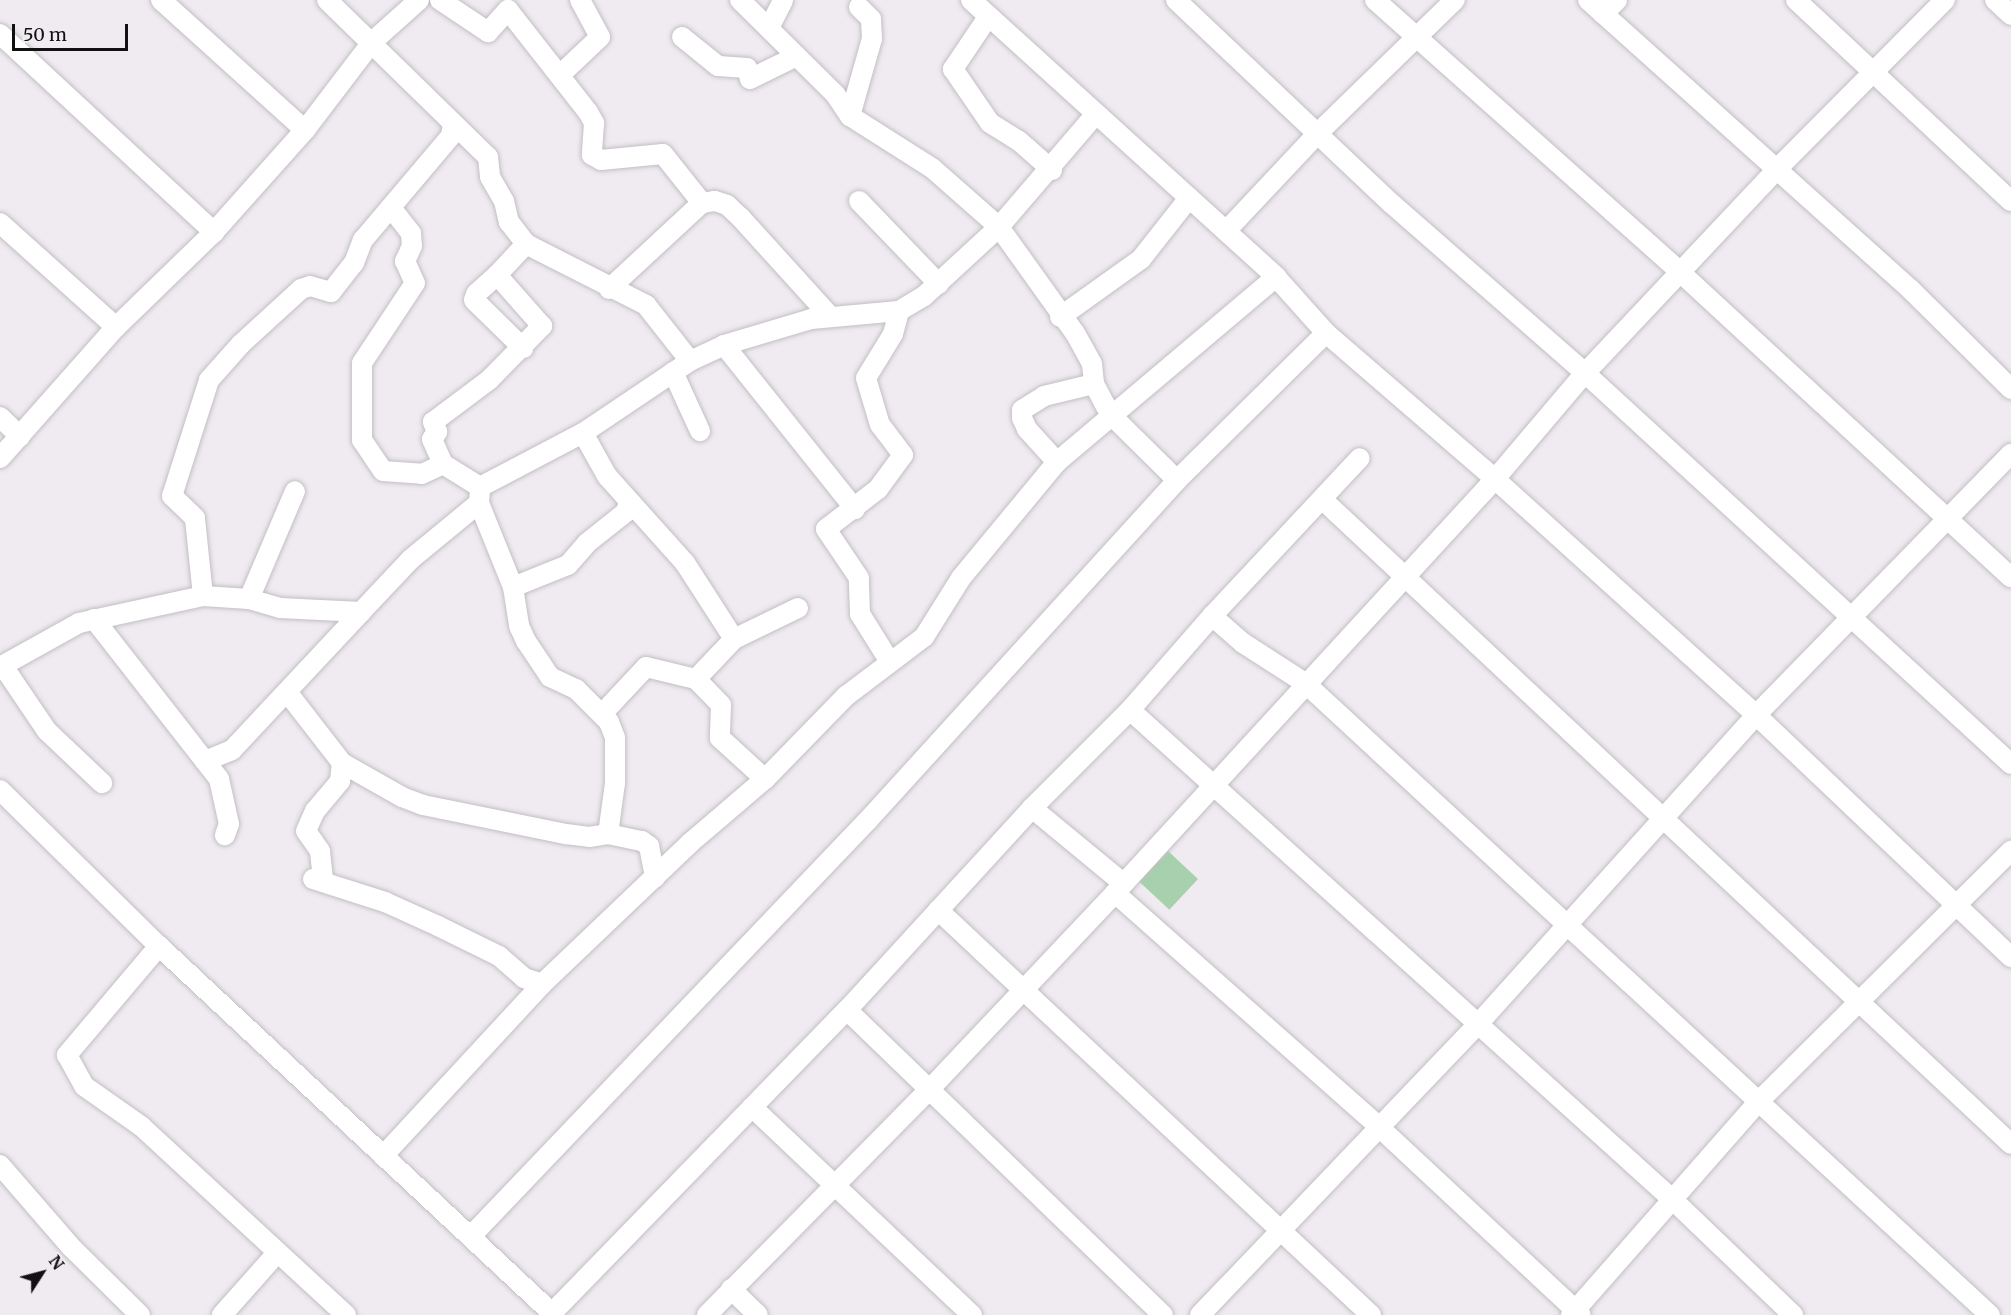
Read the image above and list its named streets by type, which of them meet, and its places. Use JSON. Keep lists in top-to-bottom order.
{
  "scale_bar": "50 m",
  "north": "top right"
}
